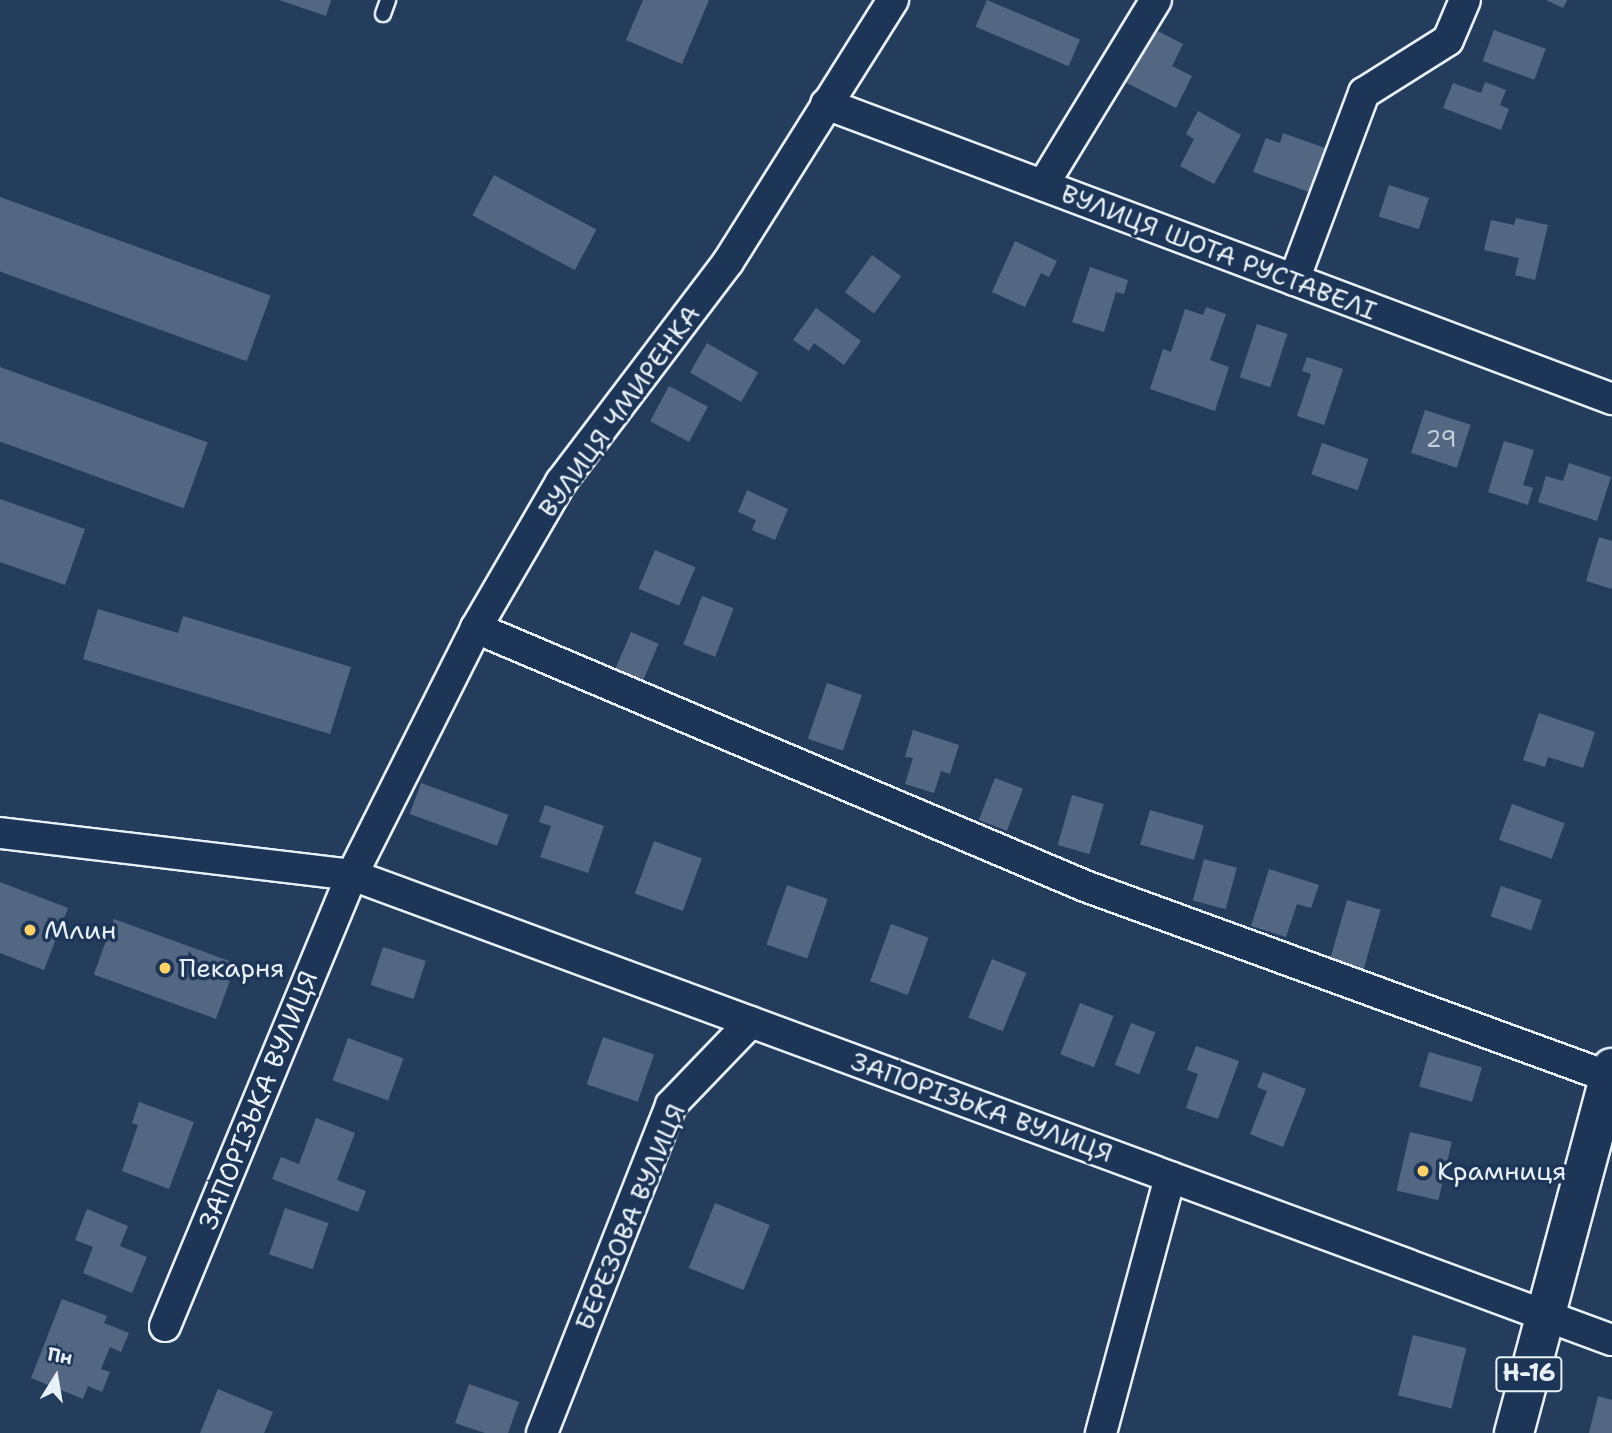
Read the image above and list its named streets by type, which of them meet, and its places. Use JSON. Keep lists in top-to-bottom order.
{
  "streets": {
    "main road": ["Н-16"],
    "street": [
      "ВУЛИЦЯ ШОТА РУСТАВЕЛІ",
      "ВУЛИЦЯ ЧМИРЕНКА",
      "ЗАПОРІЗЬКА ВУЛИЦЯ",
      "БЕРЕЗОВА ВУЛИЦЯ"
    ]
  },
  "crossings": [
    ["ВУЛИЦЯ ШОТА РУСТАВЕЛІ", "ВУЛИЦЯ ЧМИРЕНКА"],
    ["ВУЛИЦЯ ЧМИРЕНКА", "ЗАПОРІЗЬКА ВУЛИЦЯ"],
    ["ЗАПОРІЗЬКА ВУЛИЦЯ", "БЕРЕЗОВА ВУЛИЦЯ"],
    ["ЗАПОРІЗЬКА ВУЛИЦЯ", "Н-16"]
  ],
  "places": ["Млин", "Пекарня", "Крамниця"],
  "house_numbers": ["29"],
  "north": "top"
}
